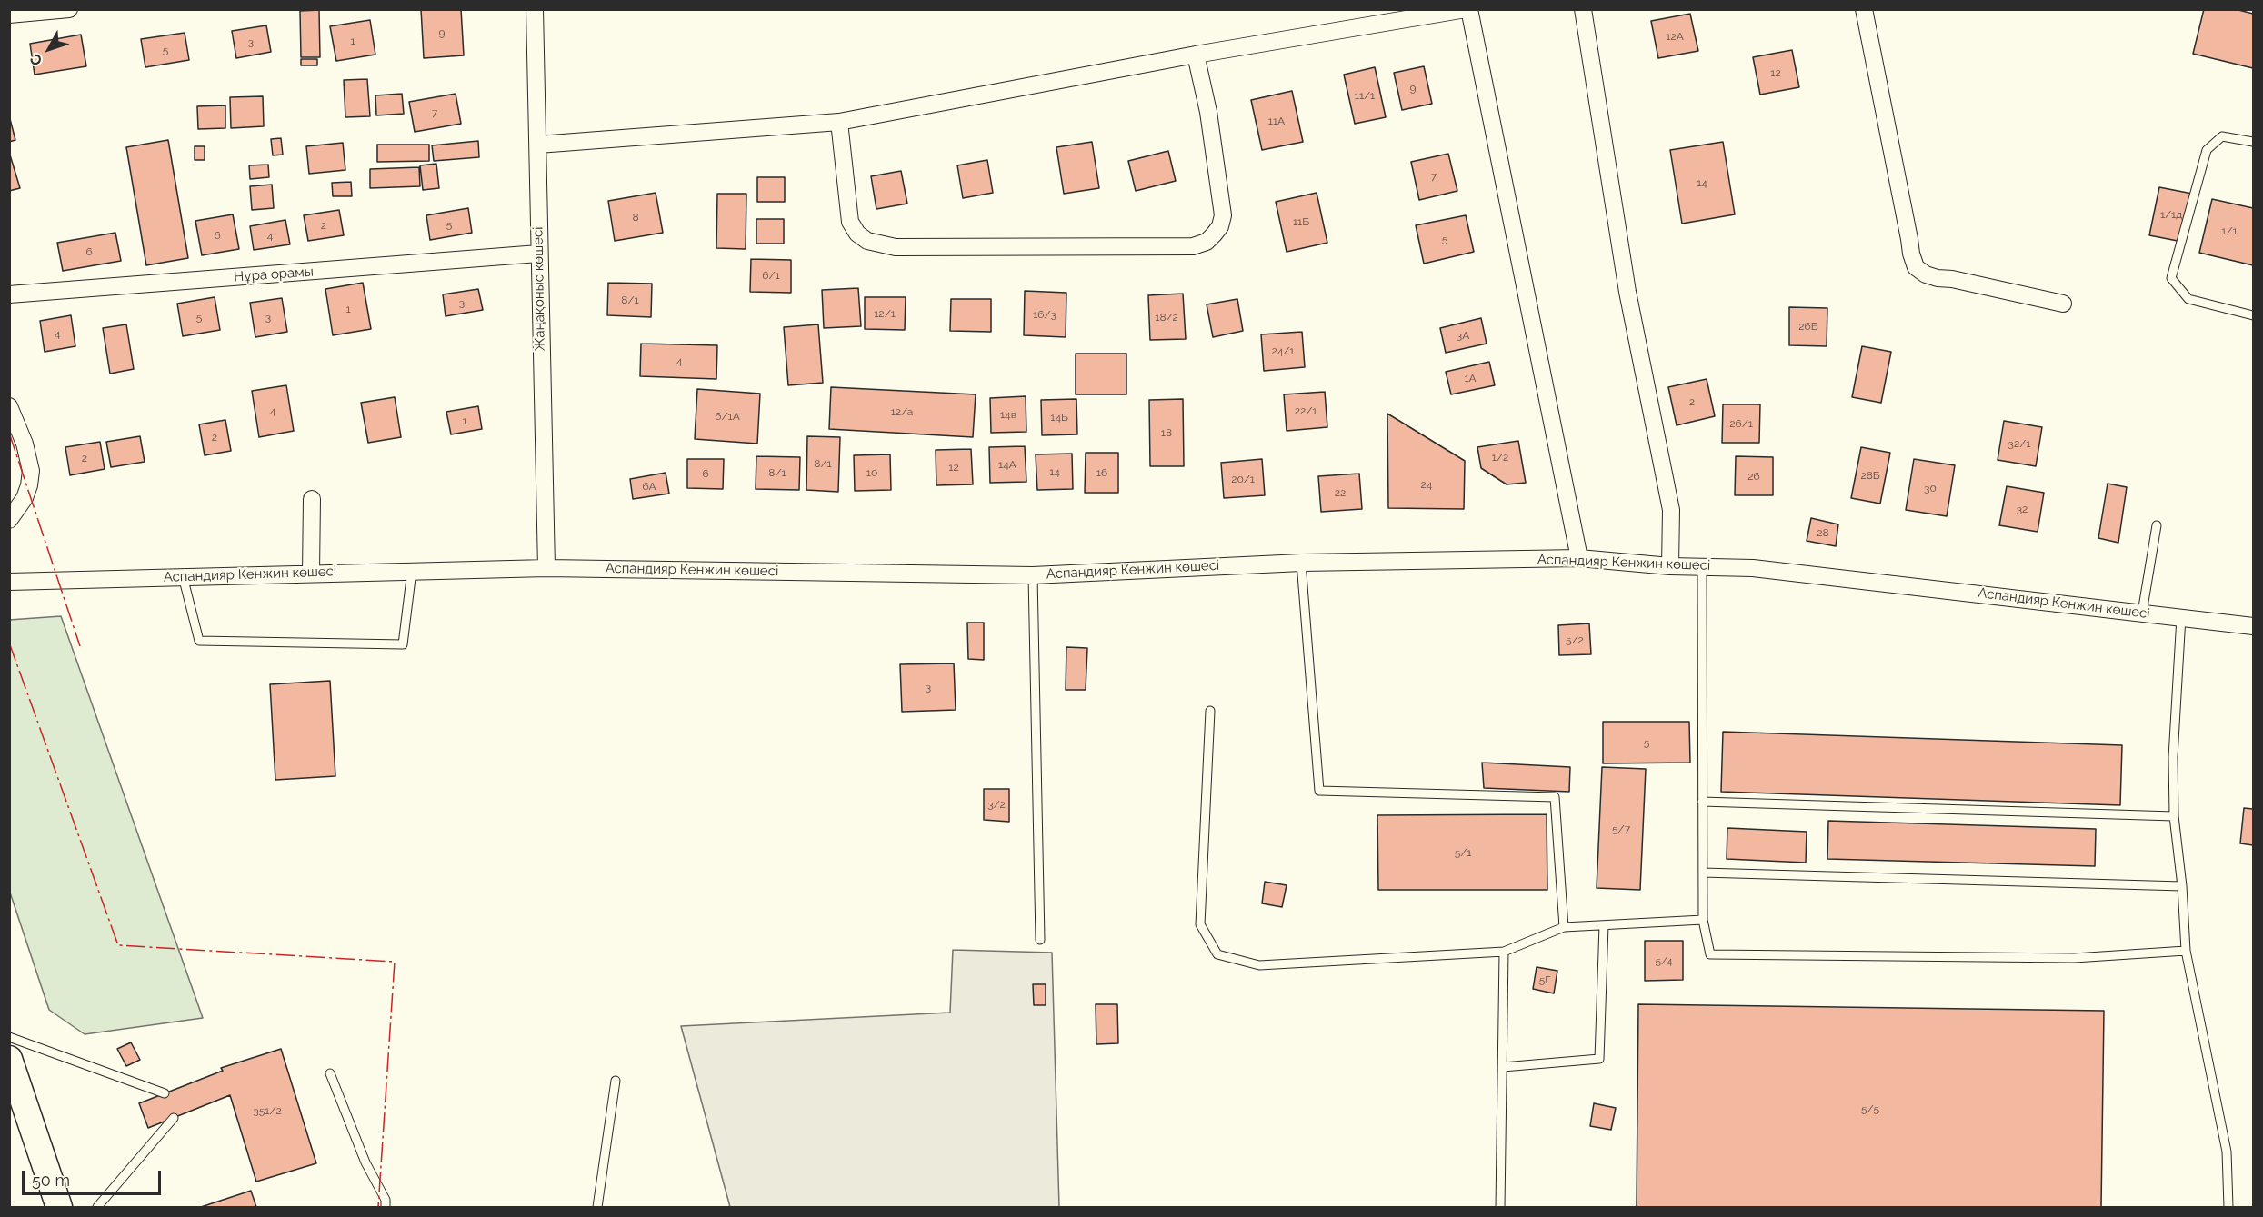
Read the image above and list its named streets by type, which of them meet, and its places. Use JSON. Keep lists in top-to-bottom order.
{
  "streets": {
    "street": ["Нұра орамы", "Жаңақоныс көшесі", "Аспандияр Кенжин көшесі"]
  },
  "crossings": [
    ["Нұра орамы", "Жаңақоныс көшесі"],
    ["Жаңақоныс көшесі", "Аспандияр Кенжин көшесі"]
  ],
  "house_numbers": [
    "9",
    "12А",
    "1",
    "3",
    "5",
    "12",
    "9",
    "11/1",
    "7",
    "11А",
    "7",
    "14",
    "1/1д",
    "8",
    "11Б",
    "5",
    "2",
    "1/1",
    "6",
    "4",
    "5",
    "6",
    "6/1",
    "8/1",
    "3",
    "1",
    "12/1",
    "16/3",
    "5",
    "3",
    "18/2",
    "26Б",
    "4",
    "3А",
    "24/1",
    "4",
    "1А",
    "2",
    "4",
    "22/1",
    "12/а",
    "14в",
    "6/1А",
    "14Б",
    "1",
    "26/1",
    "18",
    "2",
    "32/1",
    "1/2",
    "2",
    "8/1",
    "14А",
    "12",
    "14",
    "8/1",
    "10",
    "16",
    "6",
    "28Б",
    "26",
    "20/1",
    "24",
    "6А",
    "30",
    "22",
    "32",
    "28",
    "5/2",
    "3",
    "5",
    "3/2",
    "5/7",
    "5/1",
    "5/4",
    "5Г",
    "5/5",
    "351/2"
  ],
  "scale_bar": "50 m",
  "north": "bottom left"
}
